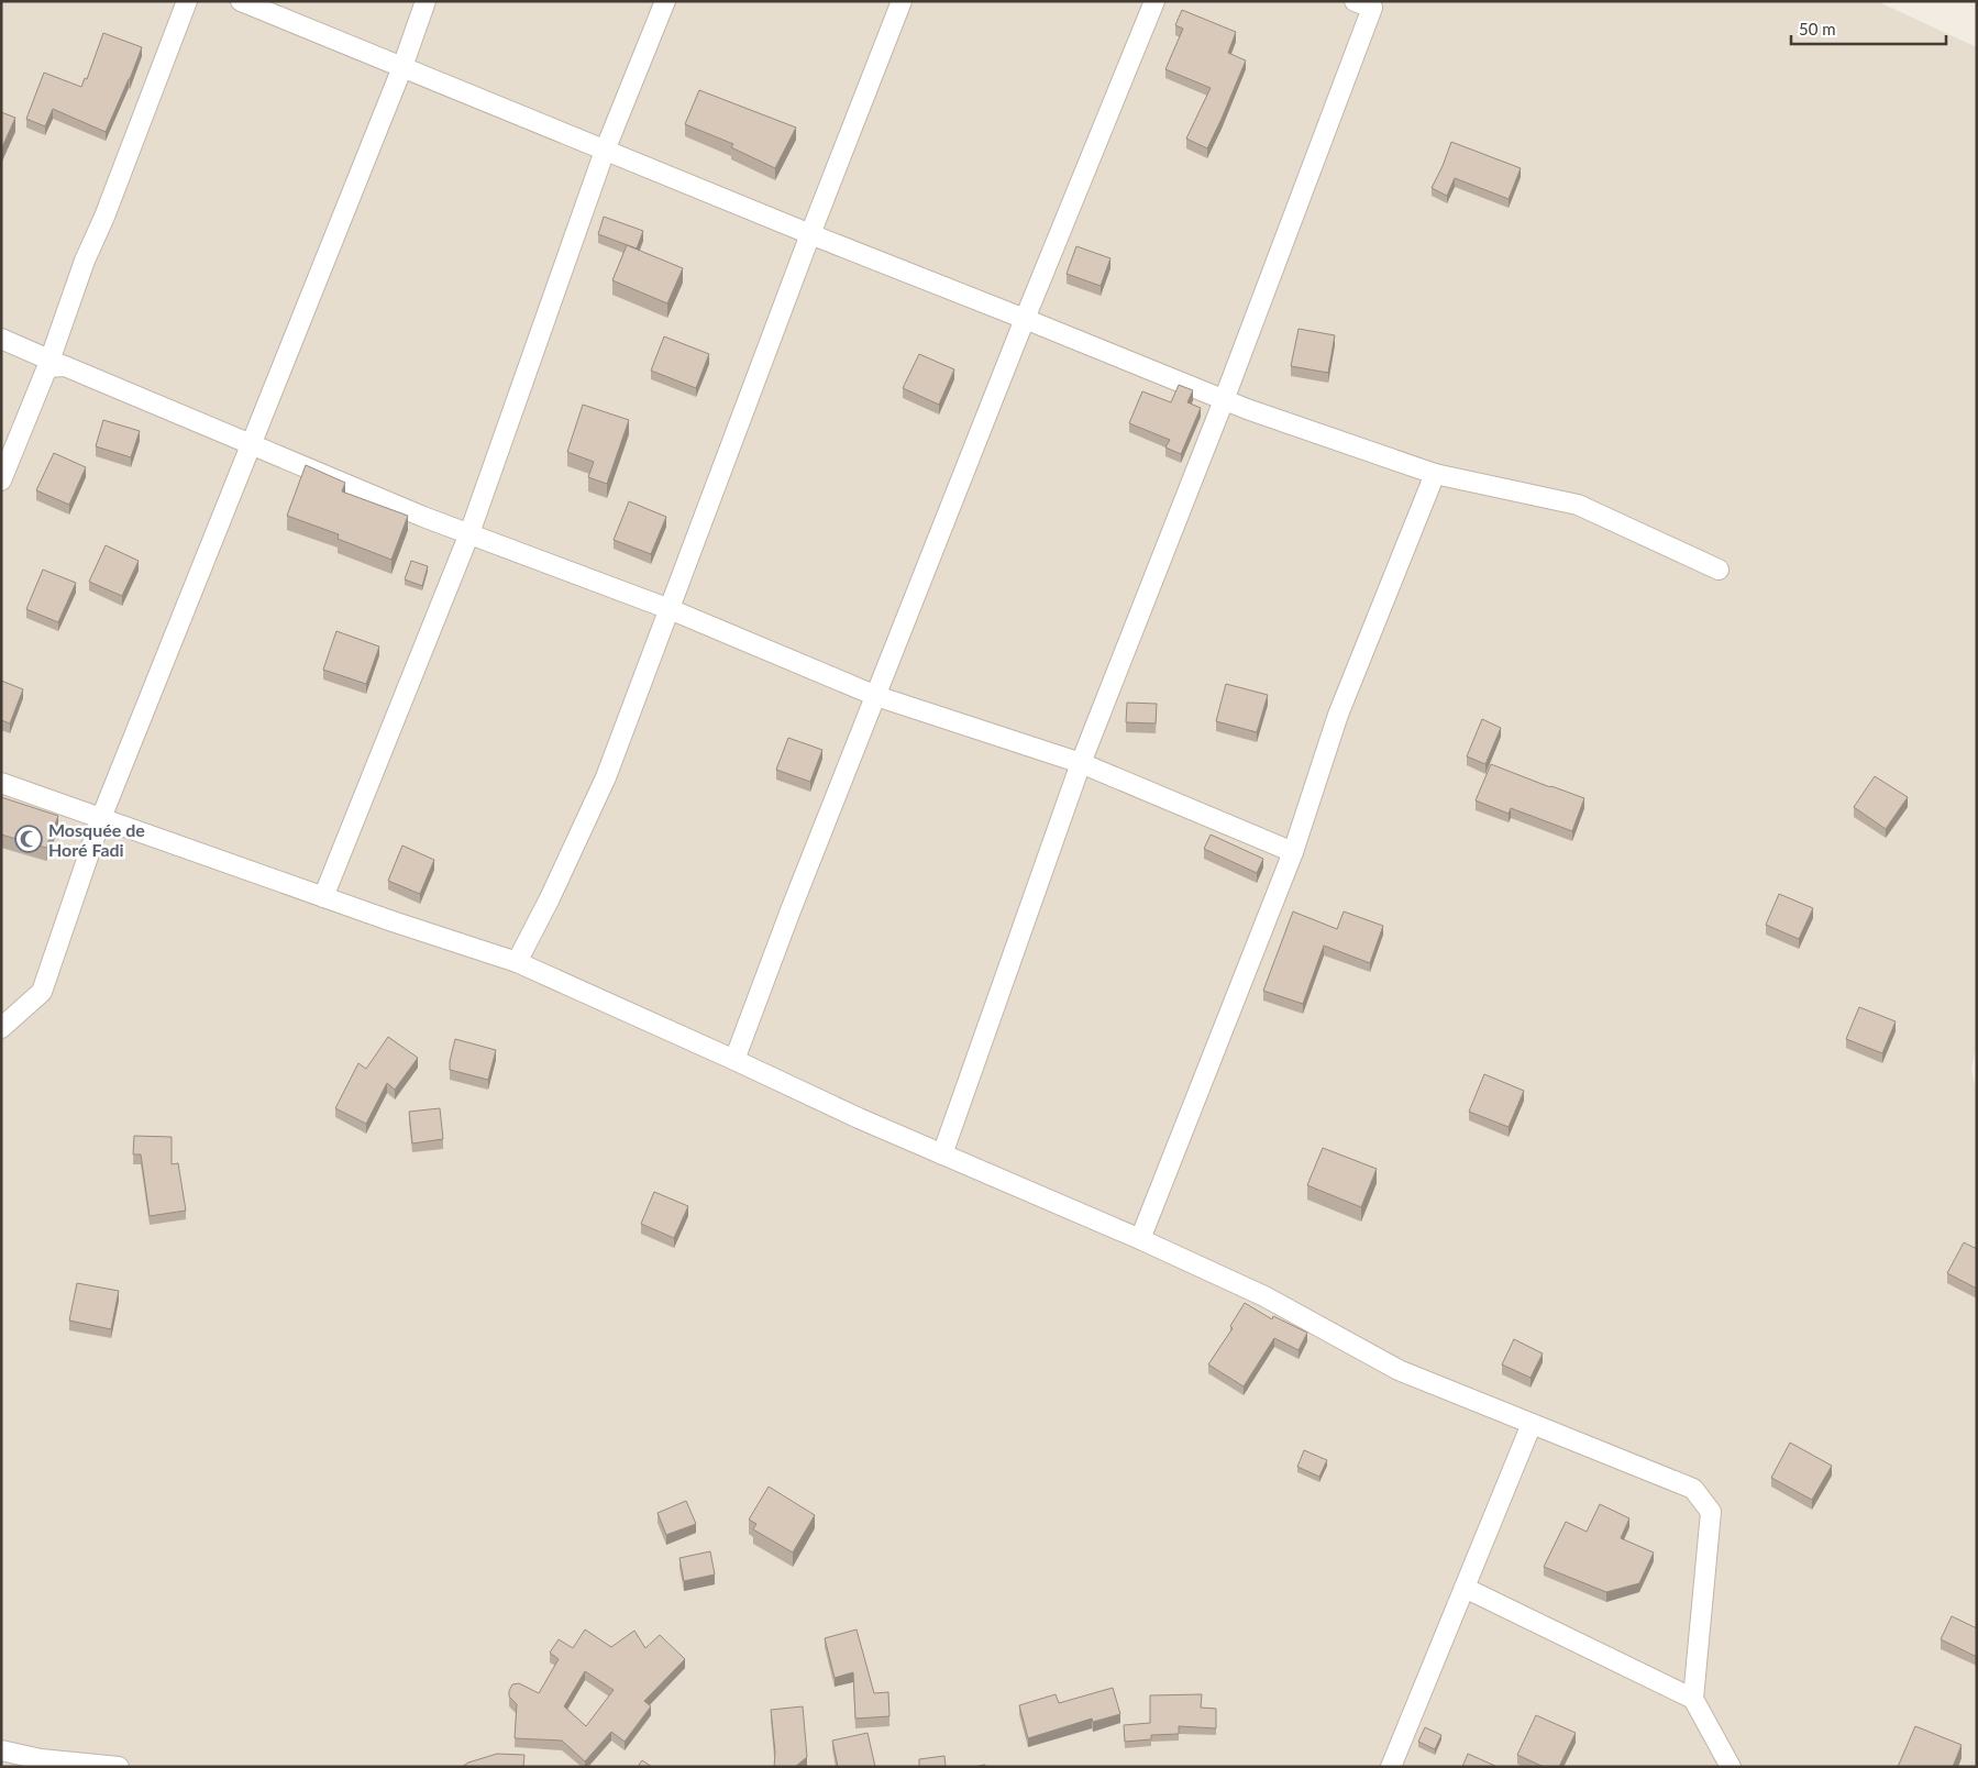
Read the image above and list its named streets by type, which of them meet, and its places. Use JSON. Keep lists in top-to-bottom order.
{
  "places": {
    "mosque": ["Mosquée de Horé Fadi"]
  },
  "scale_bar": "50 m"
}
